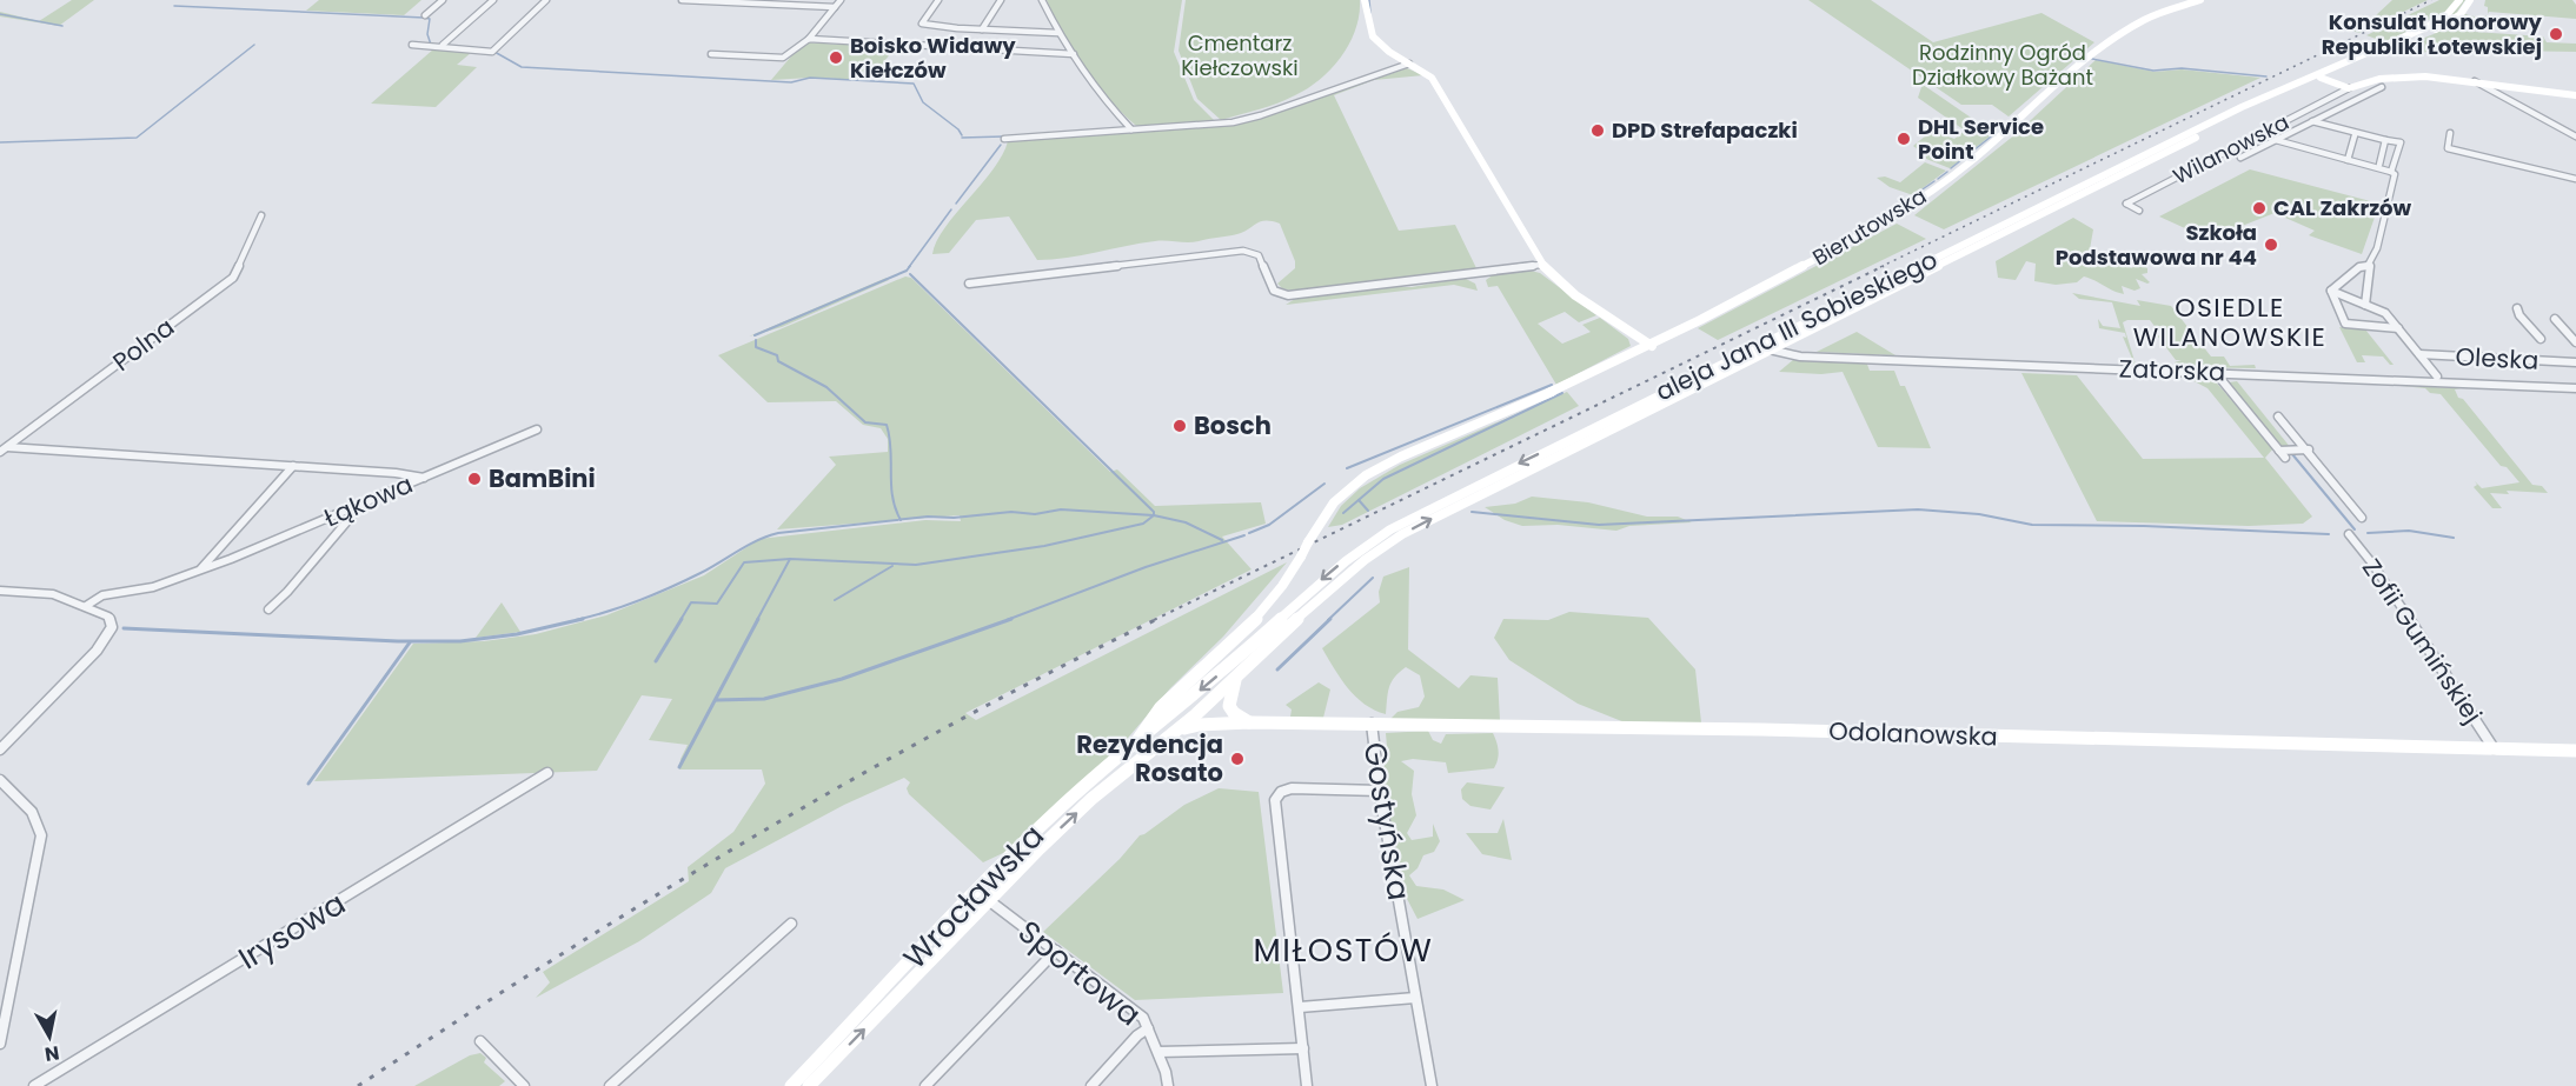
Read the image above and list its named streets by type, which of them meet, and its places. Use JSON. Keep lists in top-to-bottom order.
{
  "streets": {
    "main road": [
      "Wilanowska",
      "Bierutowska",
      "aleja Jana III Sobieskiego",
      "Odolanowska",
      "Wrocławska"
    ],
    "street": [
      "Polna",
      "Oleska",
      "Zatorska",
      "Łąkowa",
      "Zofii Gumińskiej",
      "Gostyńska",
      "Irysowa",
      "Sportowa"
    ]
  },
  "crossings": [
    ["Bierutowska", "aleja Jana III Sobieskiego"],
    ["Bierutowska", "Odolanowska"],
    ["Bierutowska", "Wrocławska"],
    ["aleja Jana III Sobieskiego", "Zatorska"],
    ["aleja Jana III Sobieskiego", "Odolanowska"],
    ["aleja Jana III Sobieskiego", "Wrocławska"],
    ["Zofii Gumińskiej", "Odolanowska"],
    ["Odolanowska", "Gostyńska"],
    ["Odolanowska", "Wrocławska"],
    ["Wrocławska", "Sportowa"]
  ],
  "districts": ["OSIEDLE WILANOWSKIE", "MIŁOSTÓW"],
  "parks": ["Cmentarz Kiełczowski", "Rodzinny Ogród Działkowy Bażant"],
  "places": [
    "Konsulat Honorowy Republiki Łotewskiej",
    "Boisko Widawy Kiełczów",
    "DPD Strefapaczki",
    "DHL Service Point",
    "CAL Zakrzów",
    "Szkoła Podstawowa nr 44",
    "Bosch",
    "BamBini",
    "Rezydencja Rosato"
  ],
  "north": "bottom"
}
